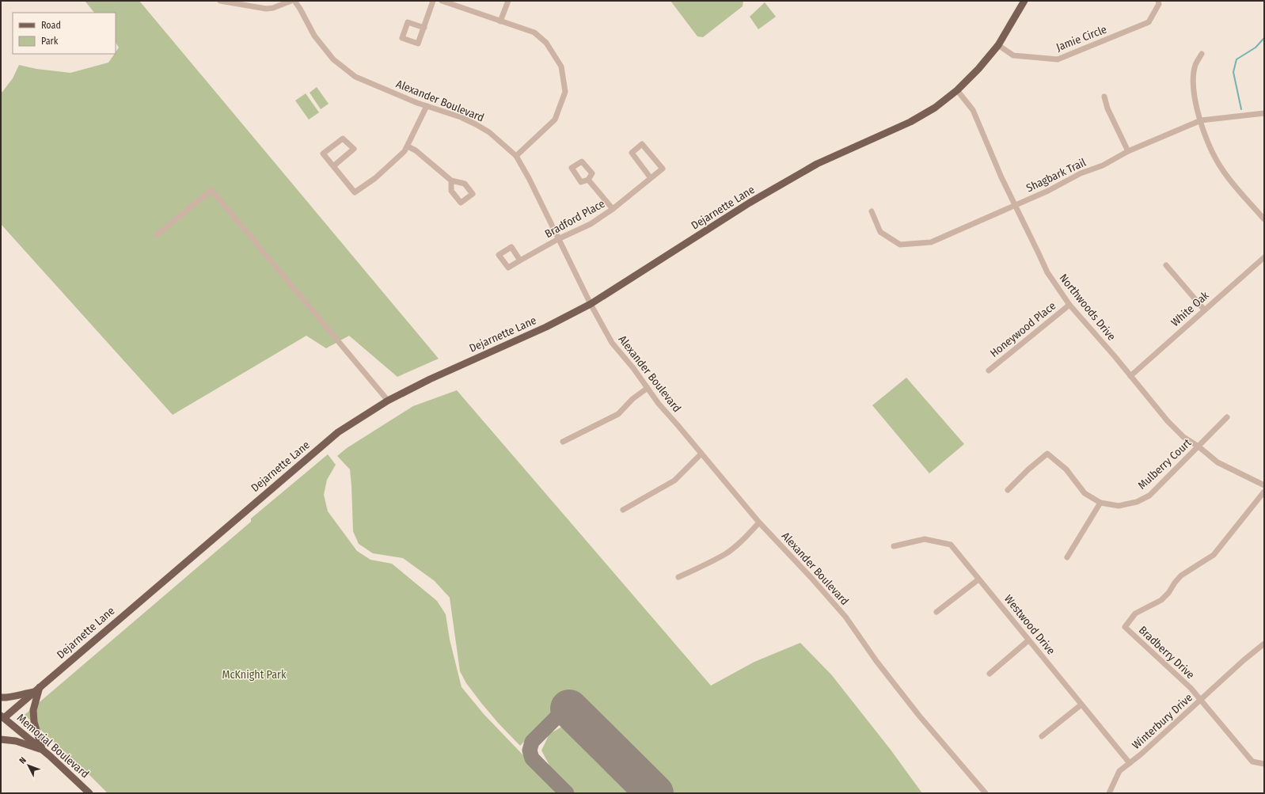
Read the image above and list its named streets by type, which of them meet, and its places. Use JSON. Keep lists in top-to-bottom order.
{
  "streets": {
    "main road": ["Dejarnette Lane", "Memorial Boulevard"],
    "street": [
      "Jamie Circle",
      "Alexander Boulevard",
      "Shagbark Trail",
      "Bradford Place",
      "Northwoods Drive",
      "White Oak",
      "Honeywood Place",
      "Mulberry Court",
      "Westwood Drive",
      "Bradberry Drive",
      "Winterbury Drive"
    ]
  },
  "crossings": [
    ["Jamie Circle", "Dejarnette Lane"],
    ["Alexander Boulevard", "Dejarnette Lane"],
    ["Alexander Boulevard", "Bradford Place"],
    ["Shagbark Trail", "Northwoods Drive"],
    ["Dejarnette Lane", "Northwoods Drive"],
    ["Dejarnette Lane", "Memorial Boulevard"],
    ["Northwoods Drive", "White Oak"],
    ["Northwoods Drive", "Honeywood Place"],
    ["Northwoods Drive", "Mulberry Court"],
    ["Westwood Drive", "Winterbury Drive"],
    ["Bradberry Drive", "Winterbury Drive"]
  ],
  "parks": ["McKnight Park"],
  "legend": ["Road", "Park"],
  "north": "top left"
}
